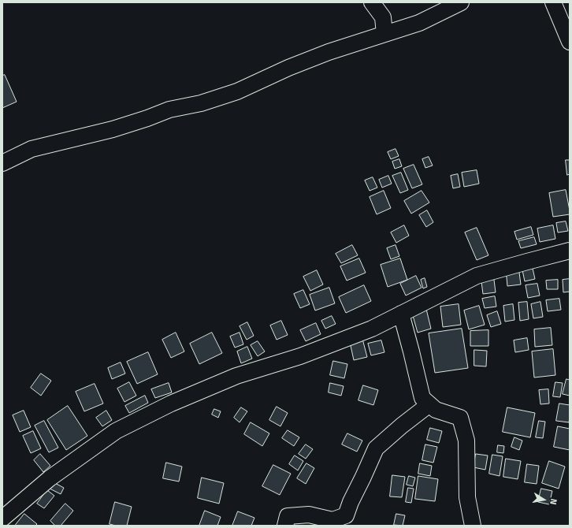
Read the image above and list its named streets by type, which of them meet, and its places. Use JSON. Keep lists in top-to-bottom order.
{
  "north": "right"
}
